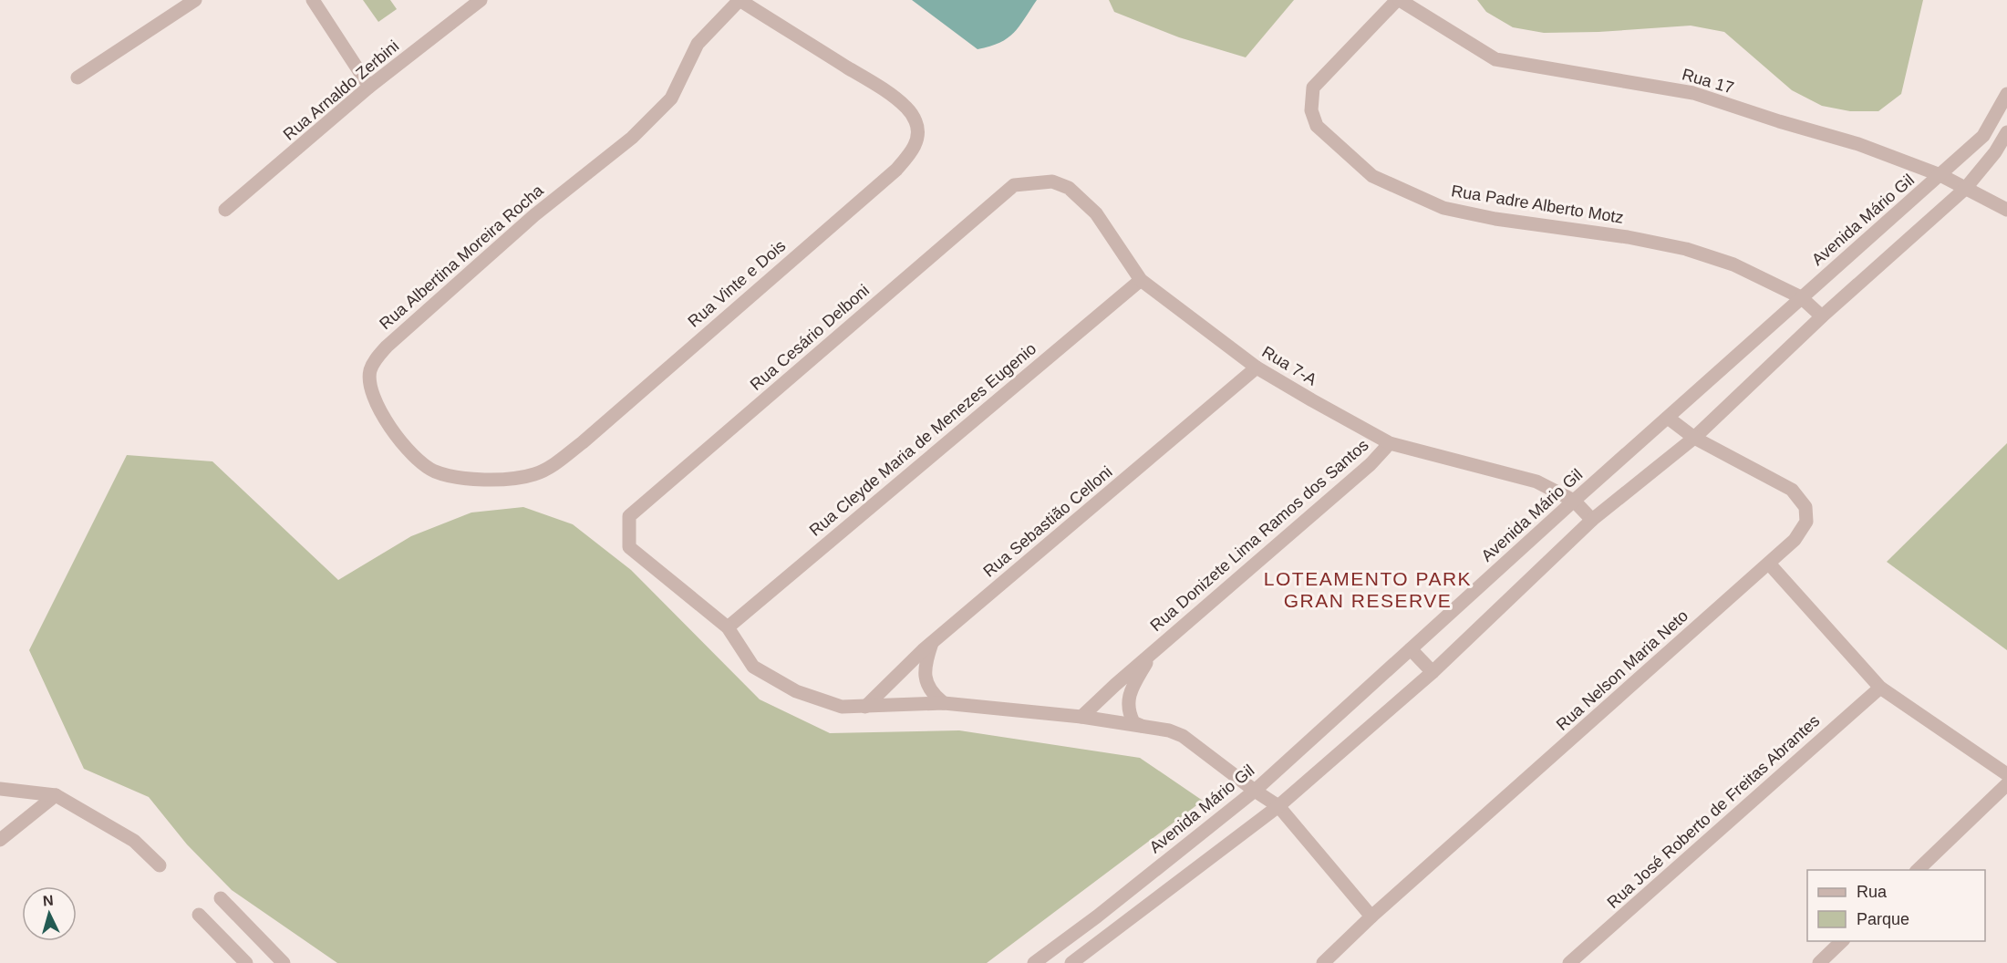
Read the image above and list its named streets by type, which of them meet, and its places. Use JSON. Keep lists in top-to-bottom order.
{
  "streets": {
    "street": [
      "Rua 17",
      "Rua Arnaldo Zerbini",
      "Rua Padre Alberto Motz",
      "Avenida Mário Gil",
      "Rua Albertina Moreira Rocha",
      "Rua Vinte e Dois",
      "Rua Cesário Delboni",
      "Rua 7-A",
      "Rua Cleyde Maria de Menezes Eugenio",
      "Rua Sebastião Celloni",
      "Rua Donizete Lima Ramos dos Santos",
      "Rua Nelson Maria Neto",
      "Rua José Roberto de Freitas Abrantes"
    ]
  },
  "crossings": [
    ["Rua 17", "Rua Padre Alberto Motz"],
    ["Rua 17", "Avenida Mário Gil"],
    ["Rua Padre Alberto Motz", "Avenida Mário Gil"],
    ["Avenida Mário Gil", "Rua 7-A"],
    ["Avenida Mário Gil", "Rua Nelson Maria Neto"],
    ["Rua Albertina Moreira Rocha", "Rua Vinte e Dois"],
    ["Rua Cesário Delboni", "Rua 7-A"],
    ["Rua Cesário Delboni", "Rua Cleyde Maria de Menezes Eugenio"],
    ["Rua 7-A", "Rua Cleyde Maria de Menezes Eugenio"],
    ["Rua 7-A", "Rua Sebastião Celloni"],
    ["Rua 7-A", "Rua Donizete Lima Ramos dos Santos"]
  ],
  "districts": ["LOTEAMENTO PARK GRAN RESERVE"],
  "legend": ["Rua", "Parque"],
  "north": "top"
}
